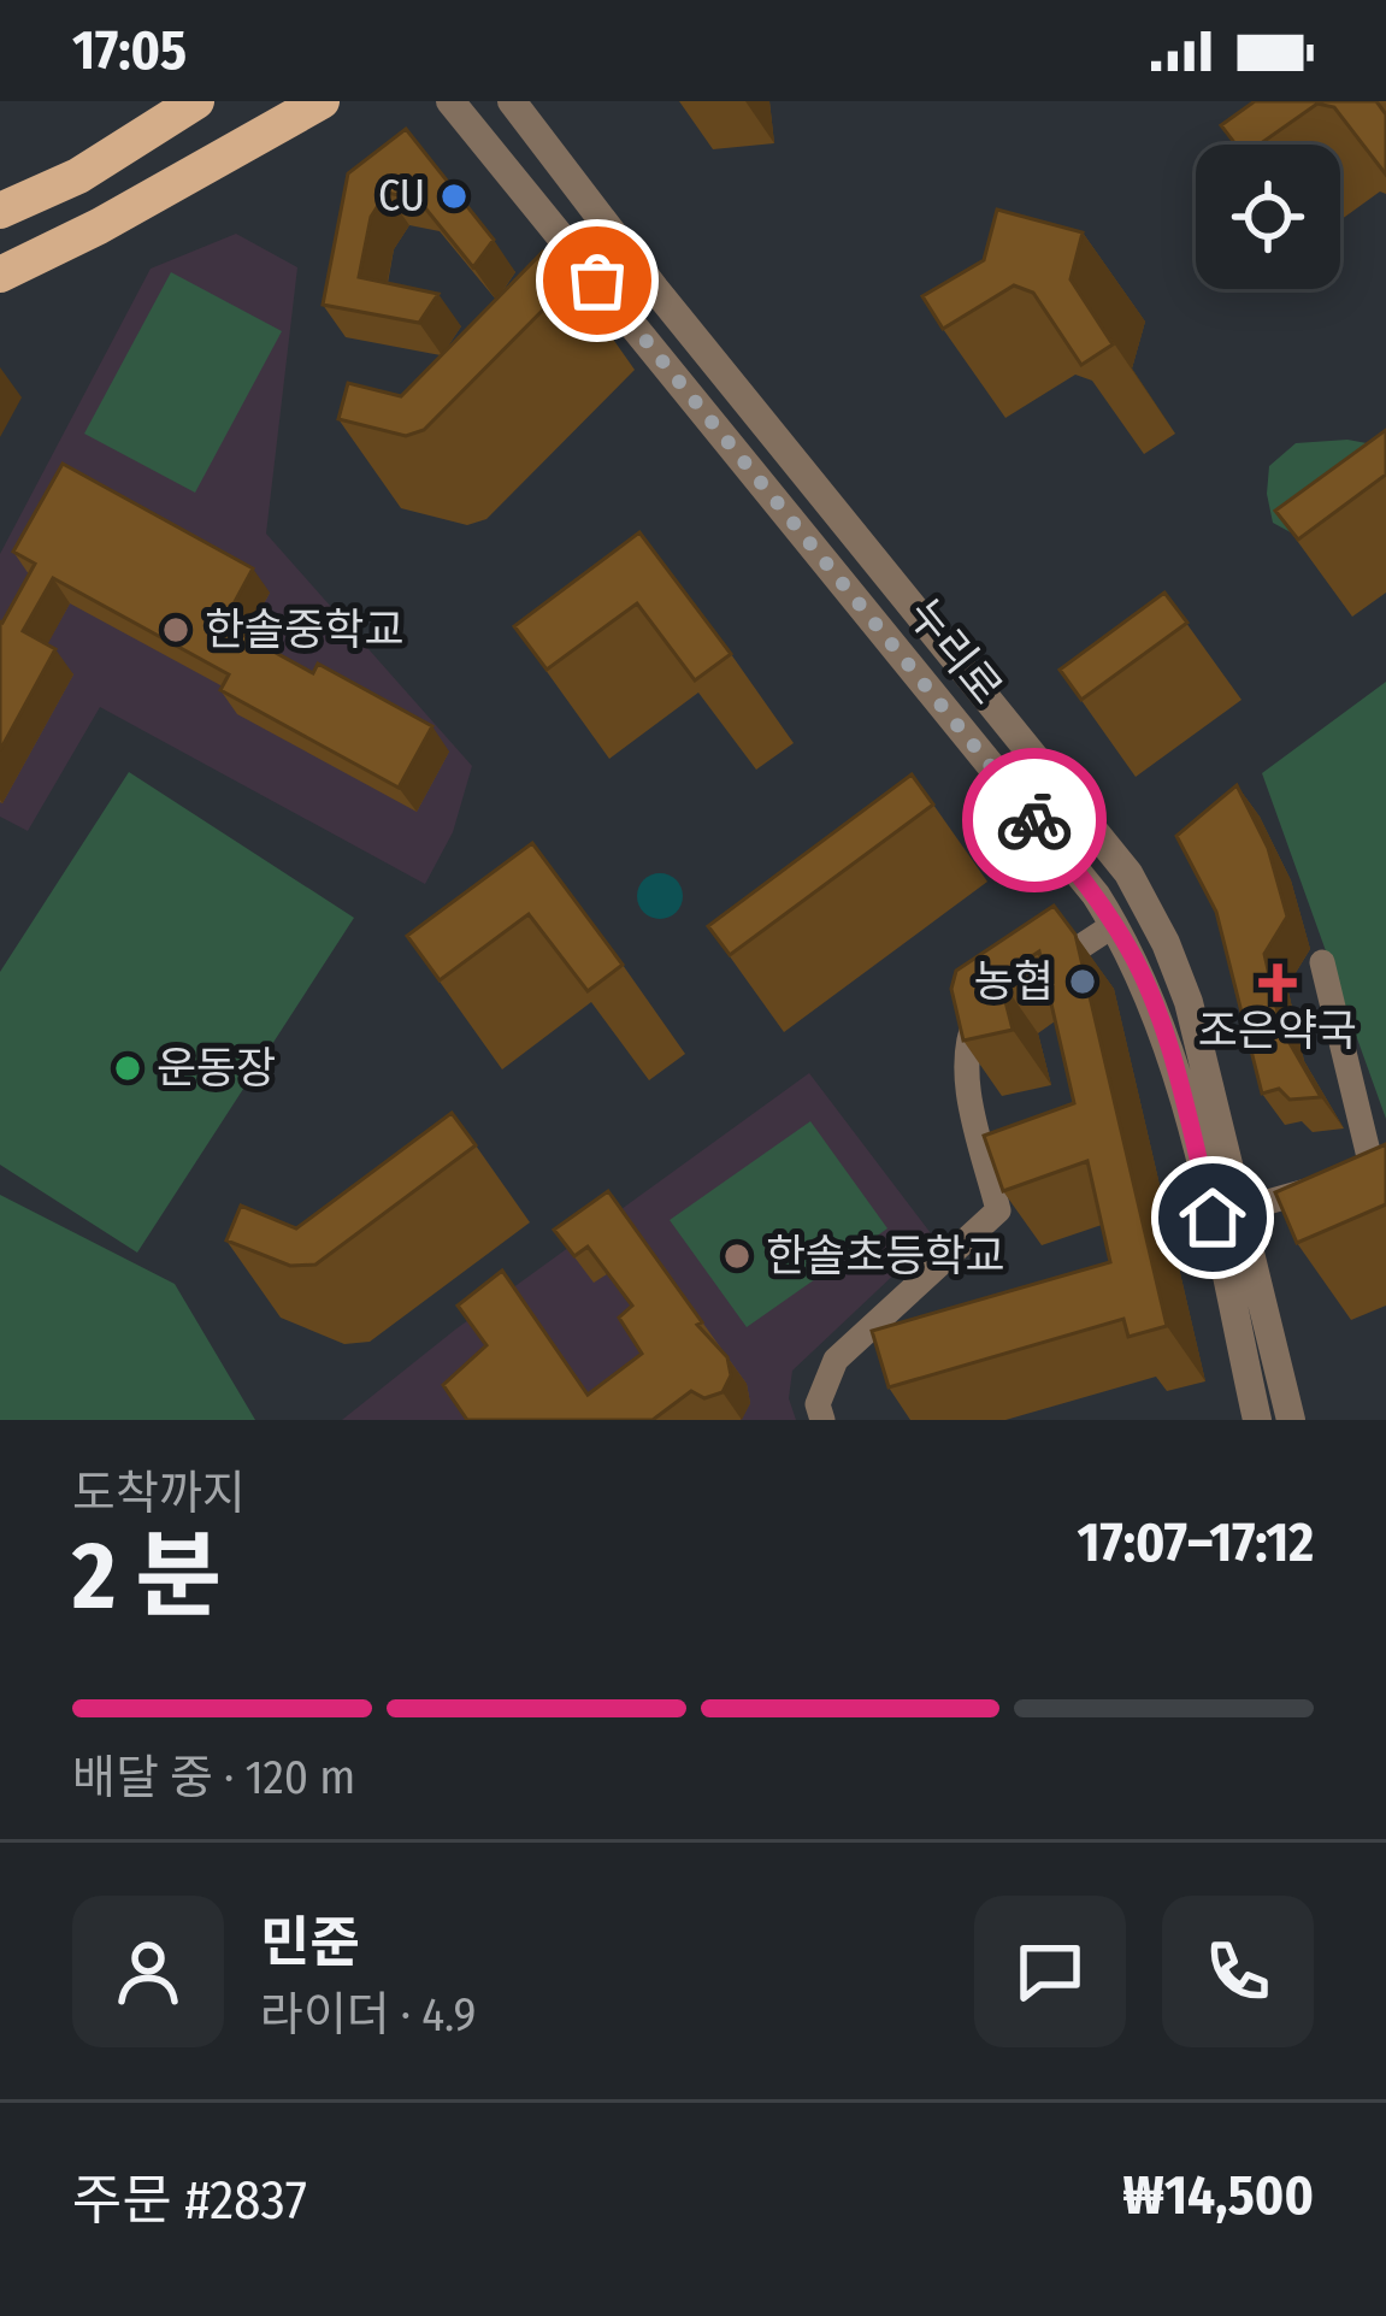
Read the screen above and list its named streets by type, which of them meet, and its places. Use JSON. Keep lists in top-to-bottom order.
{
  "streets": {
    "street": ["누리로"]
  },
  "places": {
    "other": [
      "CU",
      "한솔중학교",
      "농협",
      "운동장",
      "한솔초등학교"
    ],
    "health": ["조은약국"]
  },
  "page": {
    "status": "17:05",
    "heading": ["2 분", "도착까지", "17:07–17:12"],
    "panel": [
      "민준",
      "라이더 · 4.9",
      "주문 #2837",
      "₩14,500"
    ],
    "bar": "배달 중 · 120 m"
  }
}
